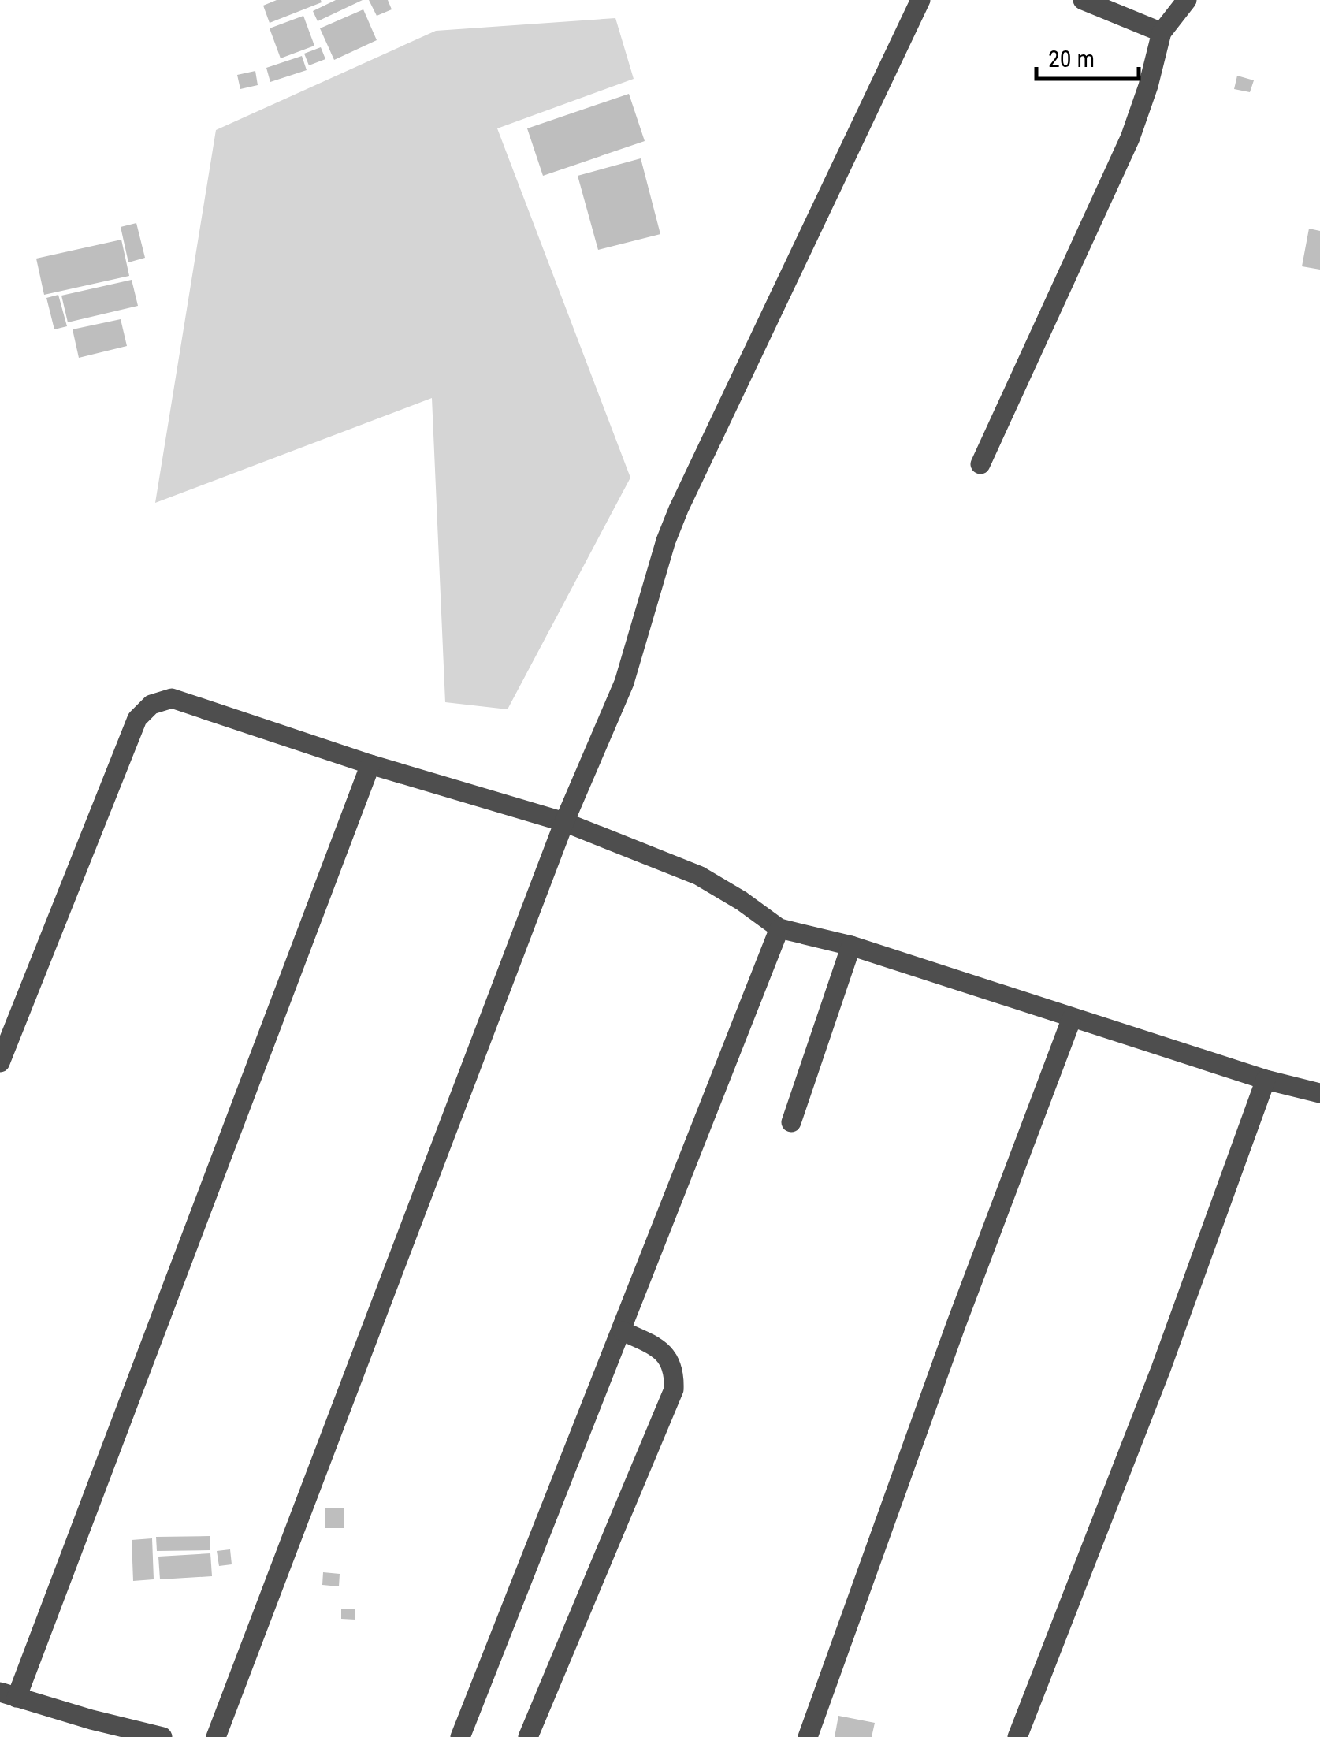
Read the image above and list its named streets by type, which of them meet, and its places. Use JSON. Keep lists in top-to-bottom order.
{
  "scale_bar": "20 m"
}
